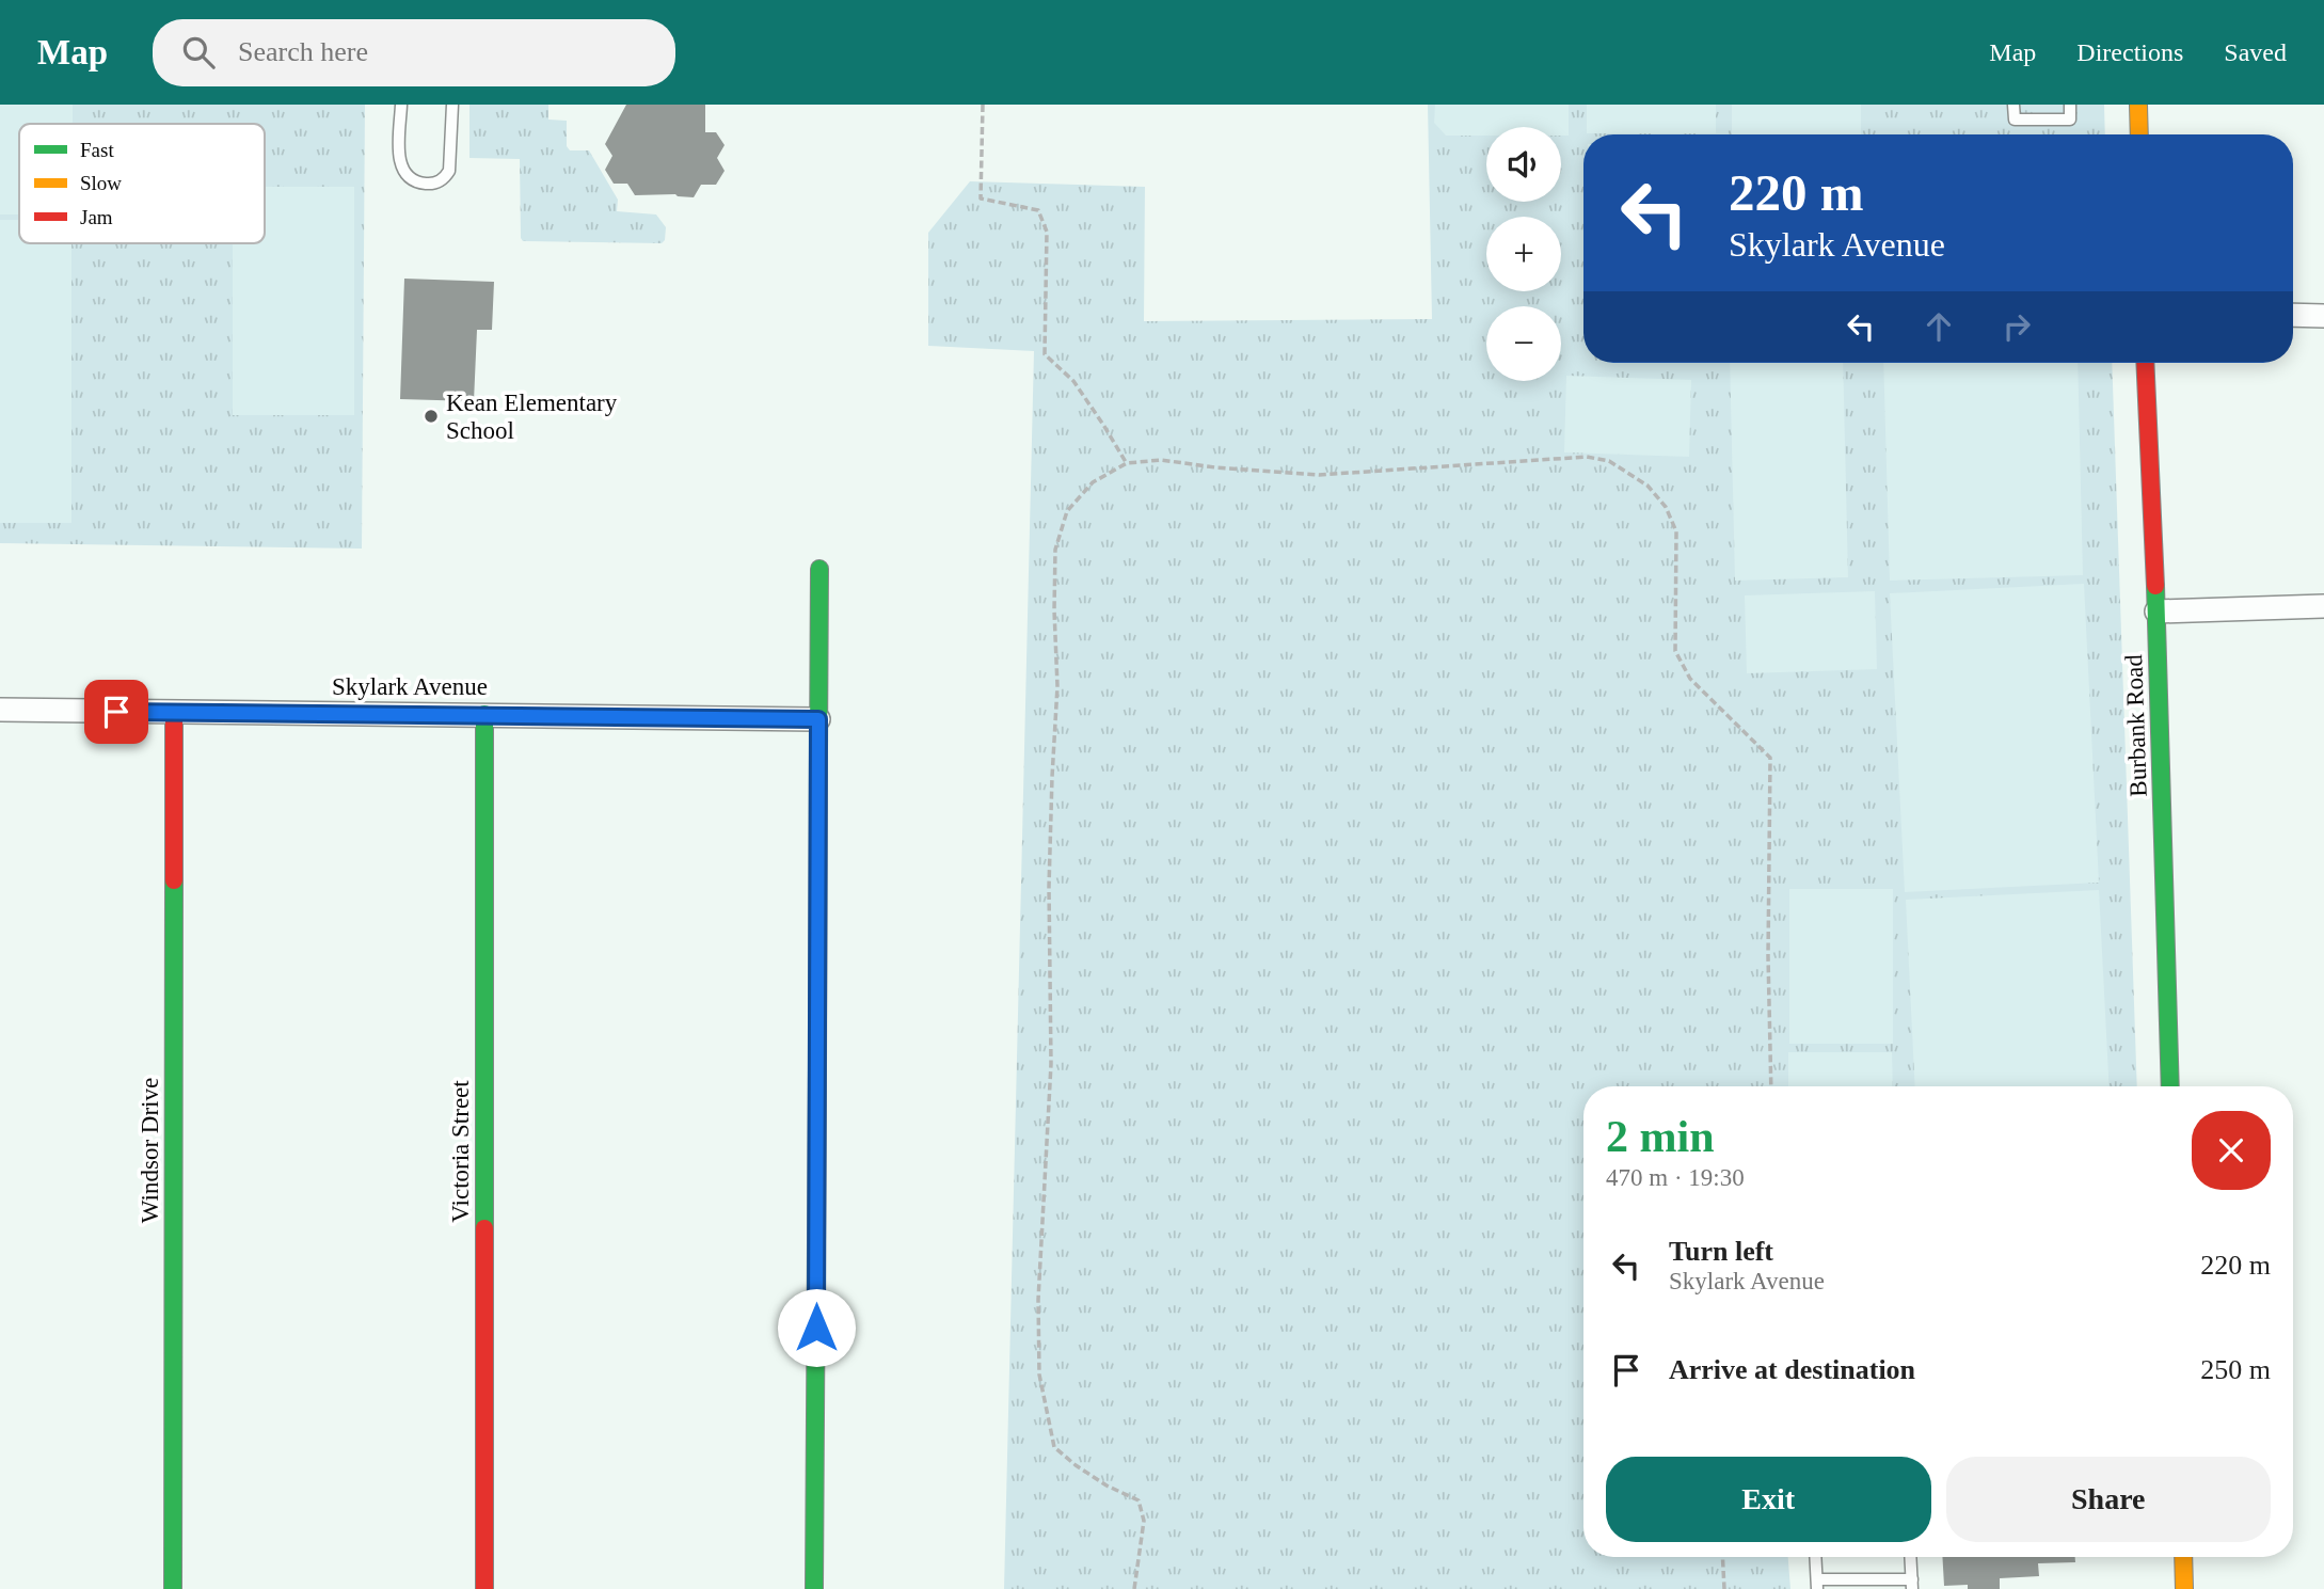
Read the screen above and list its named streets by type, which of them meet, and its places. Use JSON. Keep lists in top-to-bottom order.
{
  "streets": {
    "street": [
      "Skylark Avenue",
      "Burbank Road",
      "Windsor Drive",
      "Victoria Street"
    ]
  },
  "crossings": [
    ["Skylark Avenue", "Windsor Drive"],
    ["Skylark Avenue", "Victoria Street"]
  ],
  "places": ["Kean Elementary School"],
  "legend": ["Fast", "Slow", "Jam"],
  "page": {
    "header": "Map",
    "search": "Search here",
    "nav": ["Map", "Directions", "Saved"],
    "map_buttons": ["+", "−"],
    "turn": ["220 m", "Skylark Avenue"],
    "heading": ["2 min", "470 m · 19:30"],
    "list": [
      {
        "name": "Turn left",
        "note": "Skylark Avenue",
        "value": "220 m"
      },
      {
        "name": "Arrive at destination",
        "value": "250 m"
      }
    ],
    "buttons": ["Exit", "Share"]
  }
}
